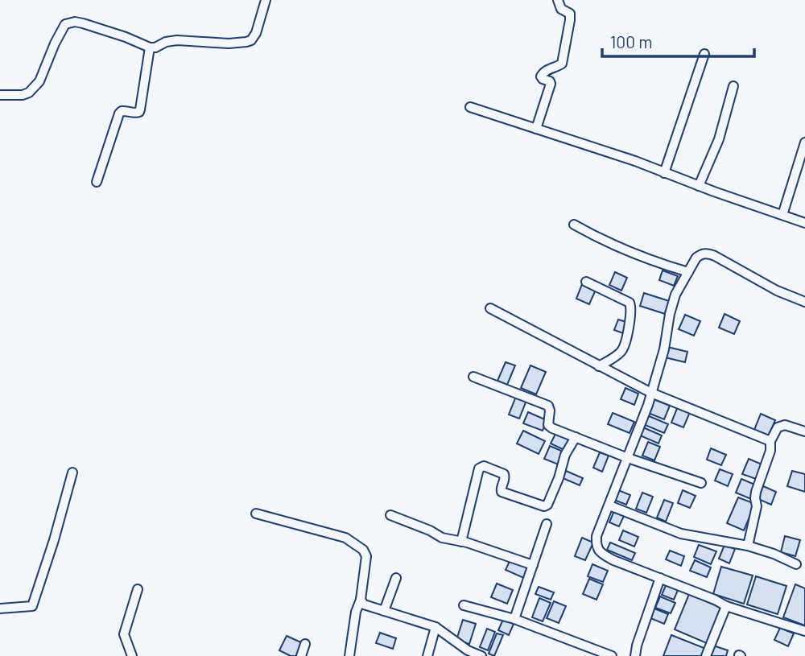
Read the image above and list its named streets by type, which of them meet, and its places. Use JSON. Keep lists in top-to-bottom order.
{
  "scale_bar": "100 m"
}
